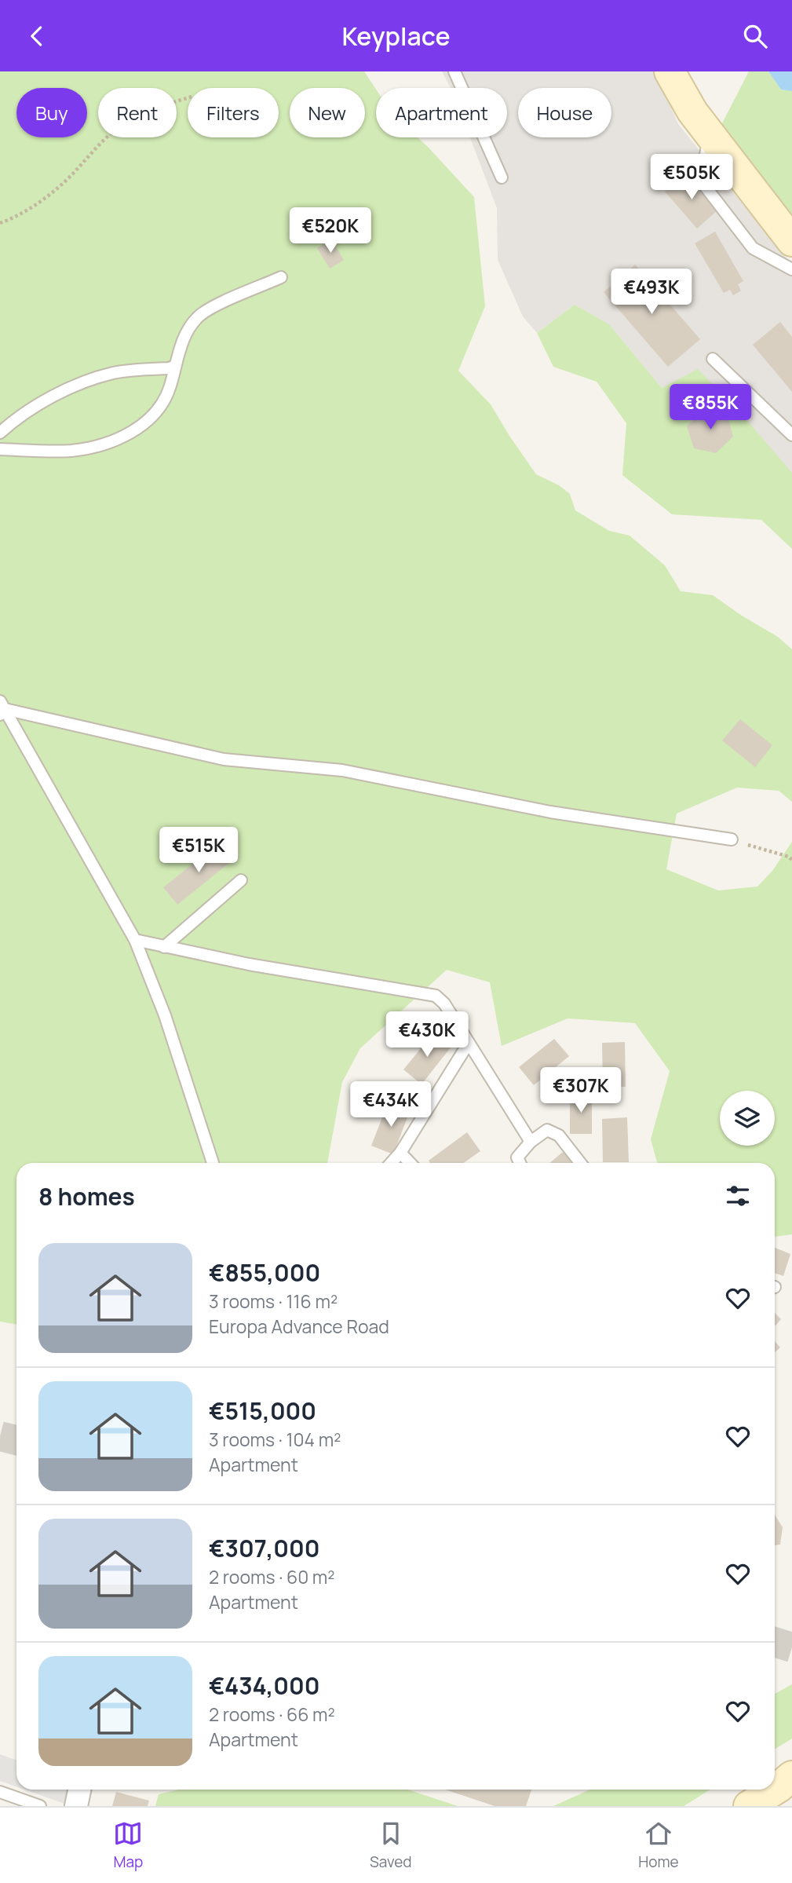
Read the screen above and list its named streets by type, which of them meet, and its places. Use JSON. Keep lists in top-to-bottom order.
{
  "page": {
    "header": "Keyplace",
    "chip": [
      "Buy",
      "Rent",
      "Filters",
      "New",
      "Apartment",
      "House"
    ],
    "price": [
      "€505K",
      "€520K",
      "€493K",
      "€855K",
      "€515K",
      "€430K",
      "€307K",
      "€434K"
    ],
    "heading": "8 homes",
    "list": [
      {
        "name": "€855,000",
        "note": "3 rooms · 116 m² · Europa Advance Road"
      },
      {
        "name": "€515,000",
        "note": "3 rooms · 104 m² · Apartment"
      },
      {
        "name": "€307,000",
        "note": "2 rooms · 60 m² · Apartment"
      },
      {
        "name": "€434,000",
        "note": "2 rooms · 66 m² · Apartment"
      }
    ],
    "tabs": ["Map", "Saved", "Home"]
  }
}
